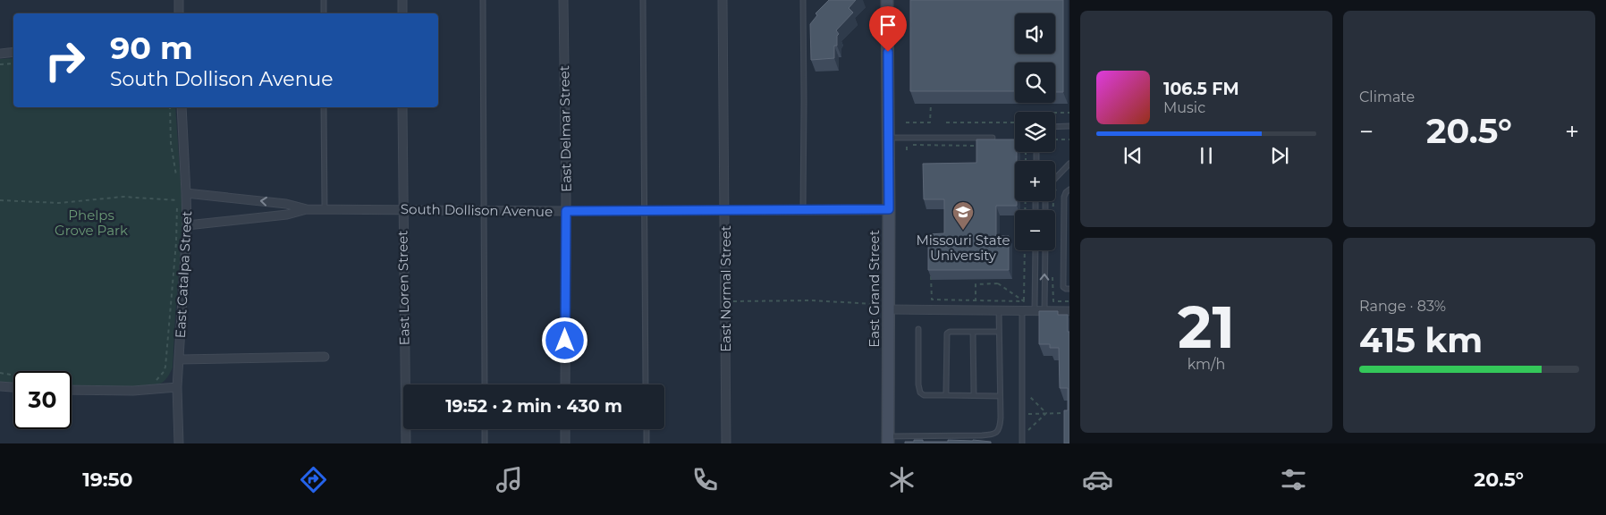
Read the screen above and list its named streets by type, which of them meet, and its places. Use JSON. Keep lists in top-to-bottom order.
{
  "streets": {
    "main road": ["East Grand Street"],
    "street": [
      "East Delmar Street",
      "South Dollison Avenue",
      "East Catalpa Street",
      "East Loren Street",
      "East Normal Street"
    ]
  },
  "crossings": [
    ["East Delmar Street", "South Dollison Avenue"],
    ["South Dollison Avenue", "East Catalpa Street"],
    ["South Dollison Avenue", "East Loren Street"],
    ["South Dollison Avenue", "East Normal Street"],
    ["South Dollison Avenue", "East Grand Street"]
  ],
  "parks": ["Phelps Grove Park"],
  "places": {
    "school or university": ["Missouri State University"]
  },
  "page": {
    "tile": [
      "Climate",
      ["21", "km/h"],
      ["Range · 83%", "415 km"]
    ],
    "map_buttons": ["+", "−"],
    "turn": ["90 m", "South Dollison Avenue"],
    "song": ["106.5 FM", "Music"],
    "heat": ["−", "20.5°", "+"],
    "limit": "30",
    "trip": "19:52 · 2 min · 430 m",
    "tabs": ["19:50", "20.5°"]
  }
}
